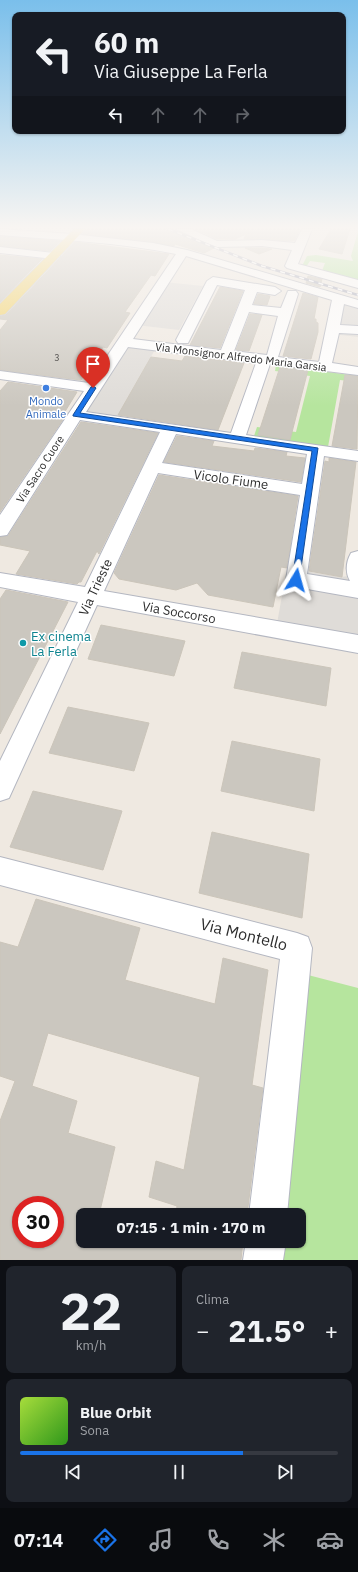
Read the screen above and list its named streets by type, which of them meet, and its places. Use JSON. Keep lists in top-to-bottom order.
{
  "streets": {
    "street": [
      "Via Monsignor Alfredo Maria Garsia",
      "Via Sacro Cuore",
      "Vicolo Fiume",
      "Via Trieste",
      "Via Soccorso",
      "Via Montello"
    ]
  },
  "crossings": [
    ["Via Monsignor Alfredo Maria Garsia", "Via Sacro Cuore"],
    ["Vicolo Fiume", "Via Trieste"],
    ["Via Trieste", "Via Soccorso"]
  ],
  "places": ["Mondo Animale", "Ex cinema La Ferla"],
  "house_numbers": ["3"],
  "page": {
    "turn": ["60 m", "Via Giuseppe La Ferla"],
    "limit": "30",
    "trip": "07:15 · 1 min · 170 m",
    "tile": [
      ["22", "km/h"],
      "Clima"
    ],
    "heat": ["−", "21.5°", "+"],
    "song": ["Blue Orbit", "Sona"],
    "tabs": "07:14"
  }
}
